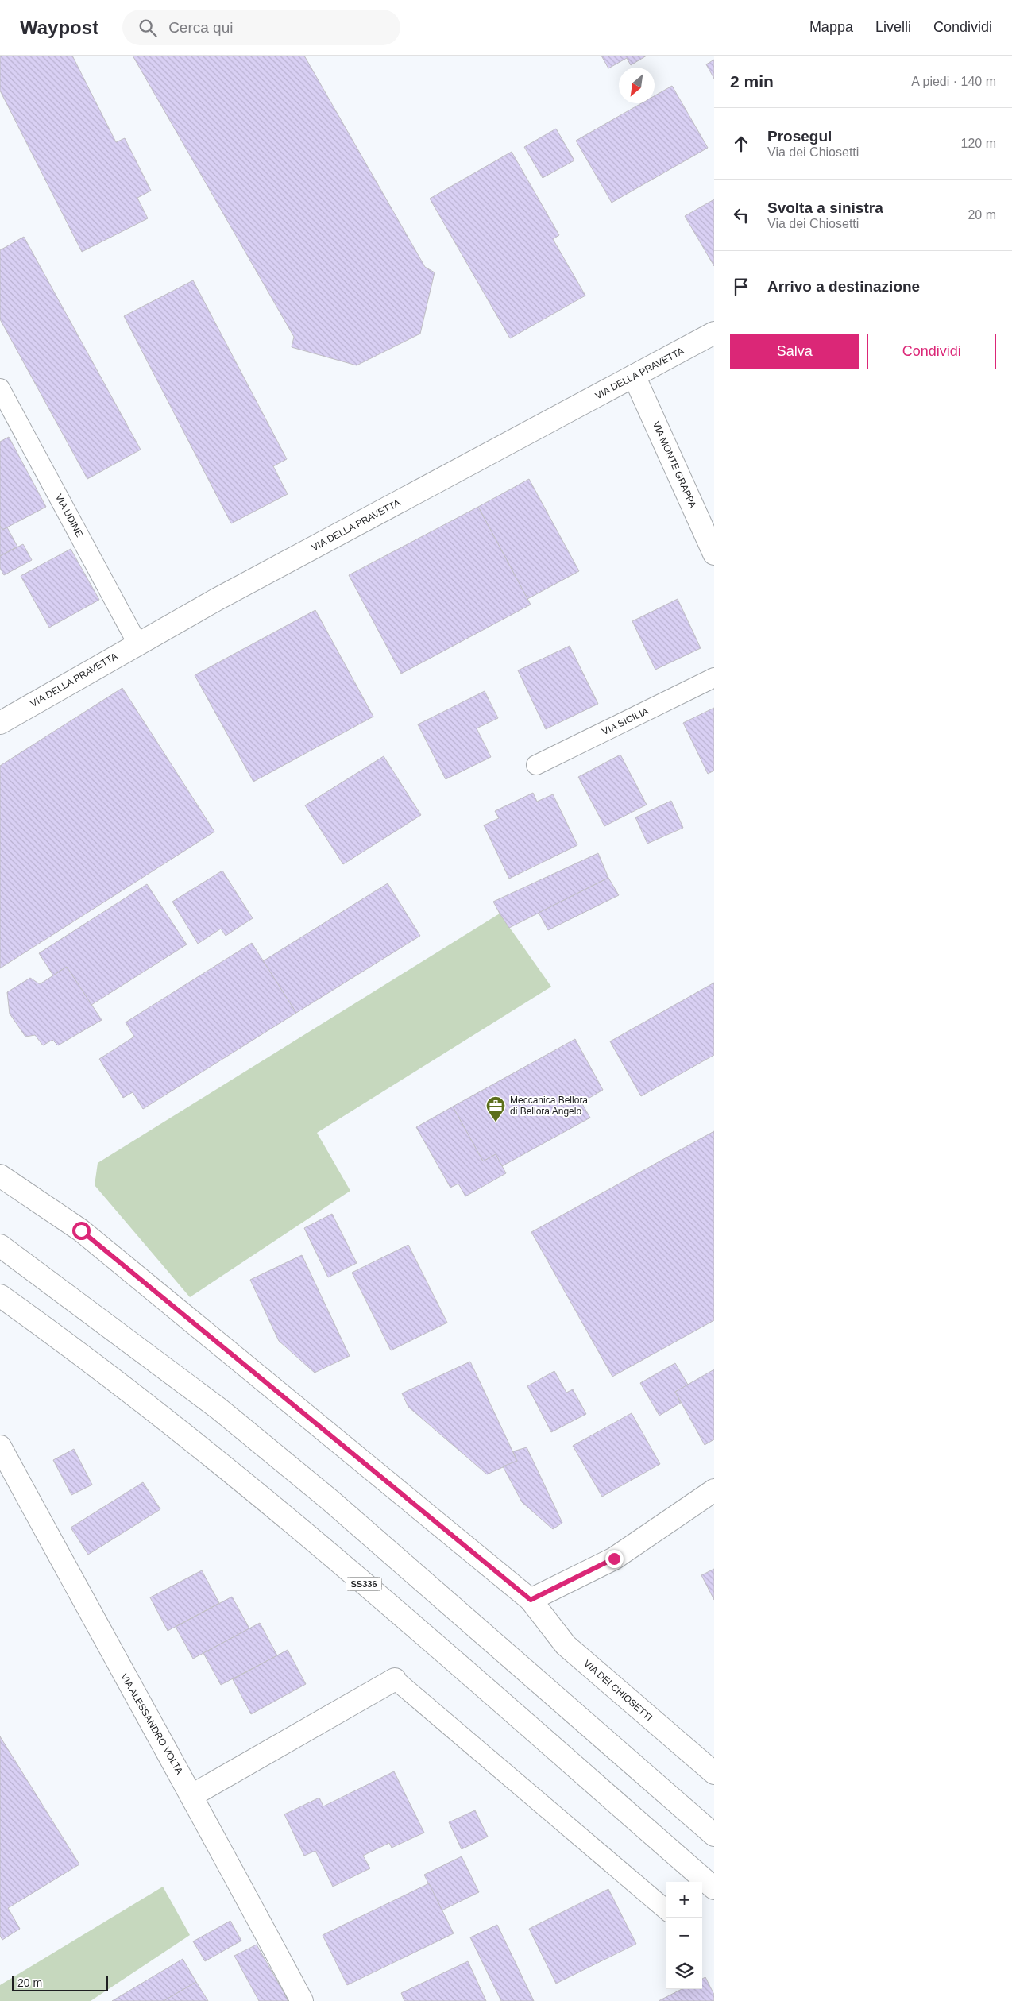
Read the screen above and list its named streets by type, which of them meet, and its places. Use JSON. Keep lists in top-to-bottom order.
{
  "streets": {
    "main road": [
      "VIA DELLA PRAVETTA",
      "VIA MONTE GRAPPA",
      "SS336",
      "VIA DEI CHIOSETTI",
      "VIA ALESSANDRO VOLTA"
    ],
    "lane": ["VIA UDINE", "VIA SICILIA"]
  },
  "crossings": [
    ["VIA DELLA PRAVETTA", "VIA MONTE GRAPPA"],
    ["VIA DELLA PRAVETTA", "VIA UDINE"]
  ],
  "places": {
    "office": ["Meccanica Bellora di Bellora Angelo"]
  },
  "scale_bar": "20 m",
  "north": "bottom left",
  "page": {
    "header": "Waypost",
    "search": "Cerca qui",
    "nav": ["Mappa", "Livelli", "Condividi"],
    "heading": ["2 min", "A piedi · 140 m"],
    "list": [
      ["Prosegui", "Via dei Chiosetti", "120 m"],
      ["Svolta a sinistra", "Via dei Chiosetti", "20 m"],
      "Arrivo a destinazione"
    ],
    "buttons": ["Salva", "Condividi"],
    "map_buttons": ["+", "−"],
    "scale": "20 m"
  }
}
